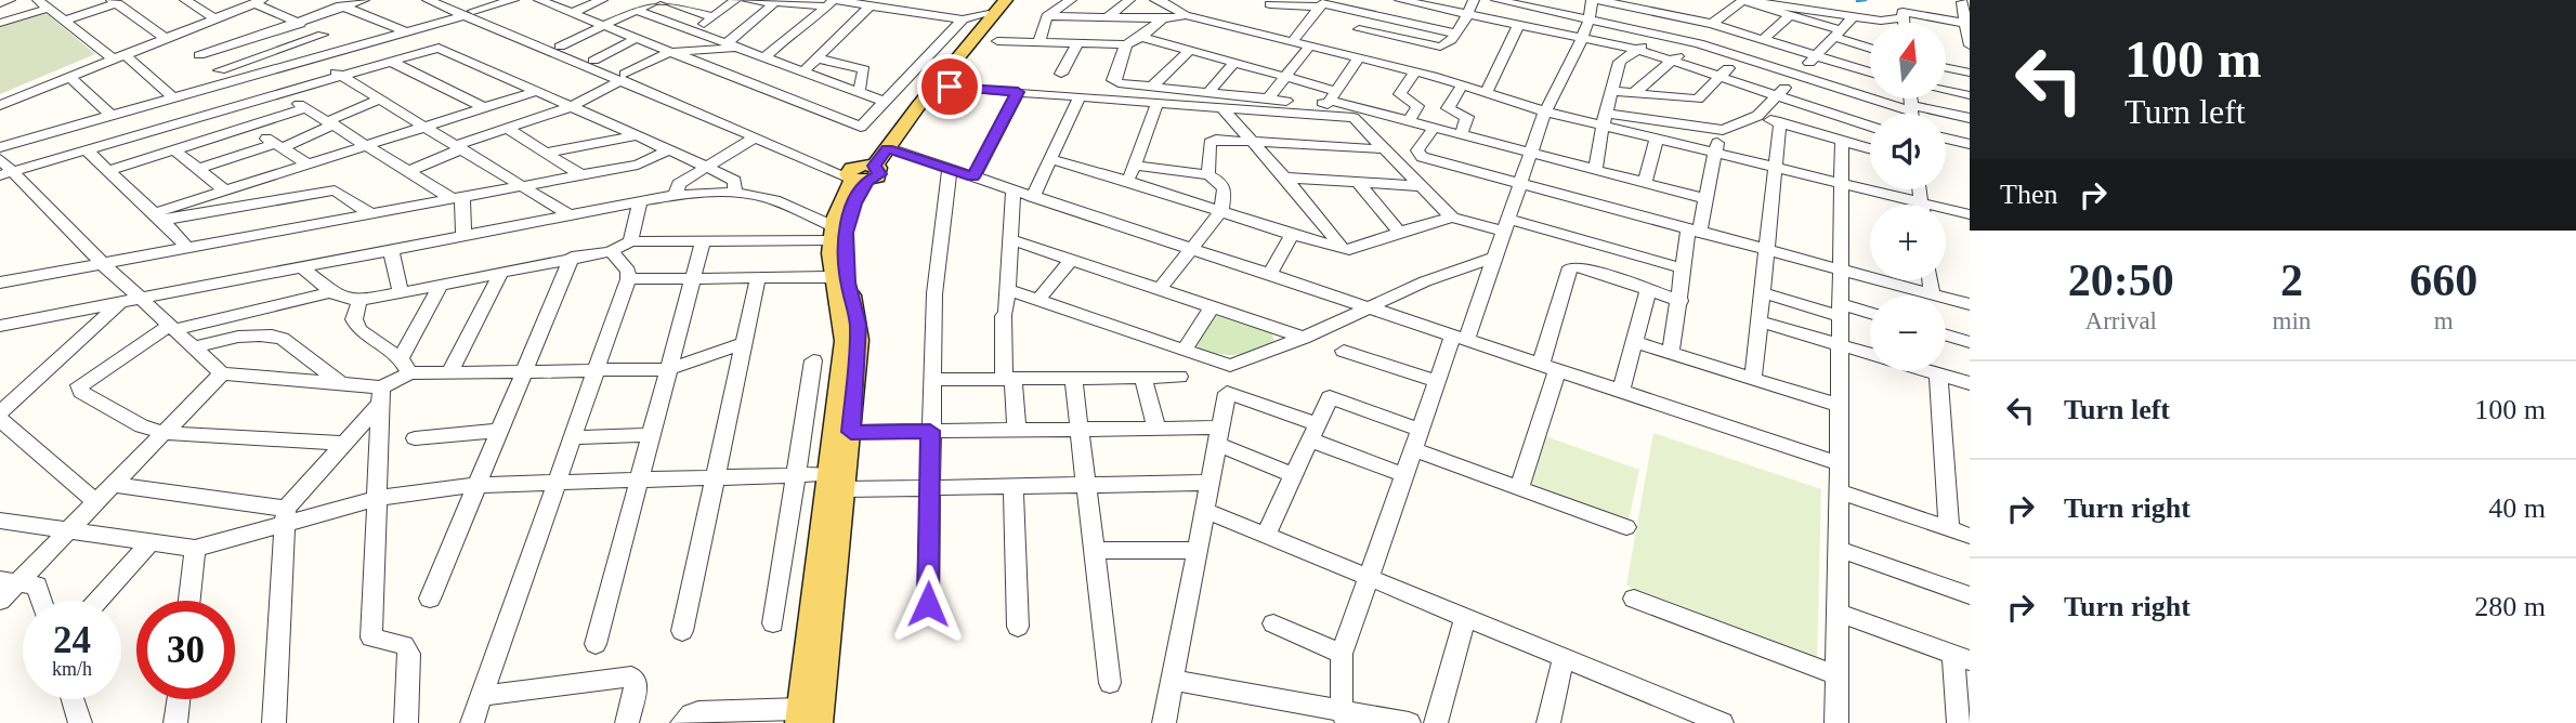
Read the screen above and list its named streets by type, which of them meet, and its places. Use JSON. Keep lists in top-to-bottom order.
{
  "north": "top",
  "page": {
    "turn": ["100 m", "Turn left"],
    "map_buttons": ["+", "−"],
    "then": "Then",
    "eta": [
      "20:50",
      "Arrival",
      "2",
      "min",
      "660",
      "m"
    ],
    "list": [
      {
        "name": "Turn left",
        "value": "100 m"
      },
      {
        "name": "Turn right",
        "value": "40 m"
      },
      {
        "name": "Turn right",
        "value": "280 m"
      }
    ],
    "speed": "24 km/h",
    "limit": "30"
  }
}
